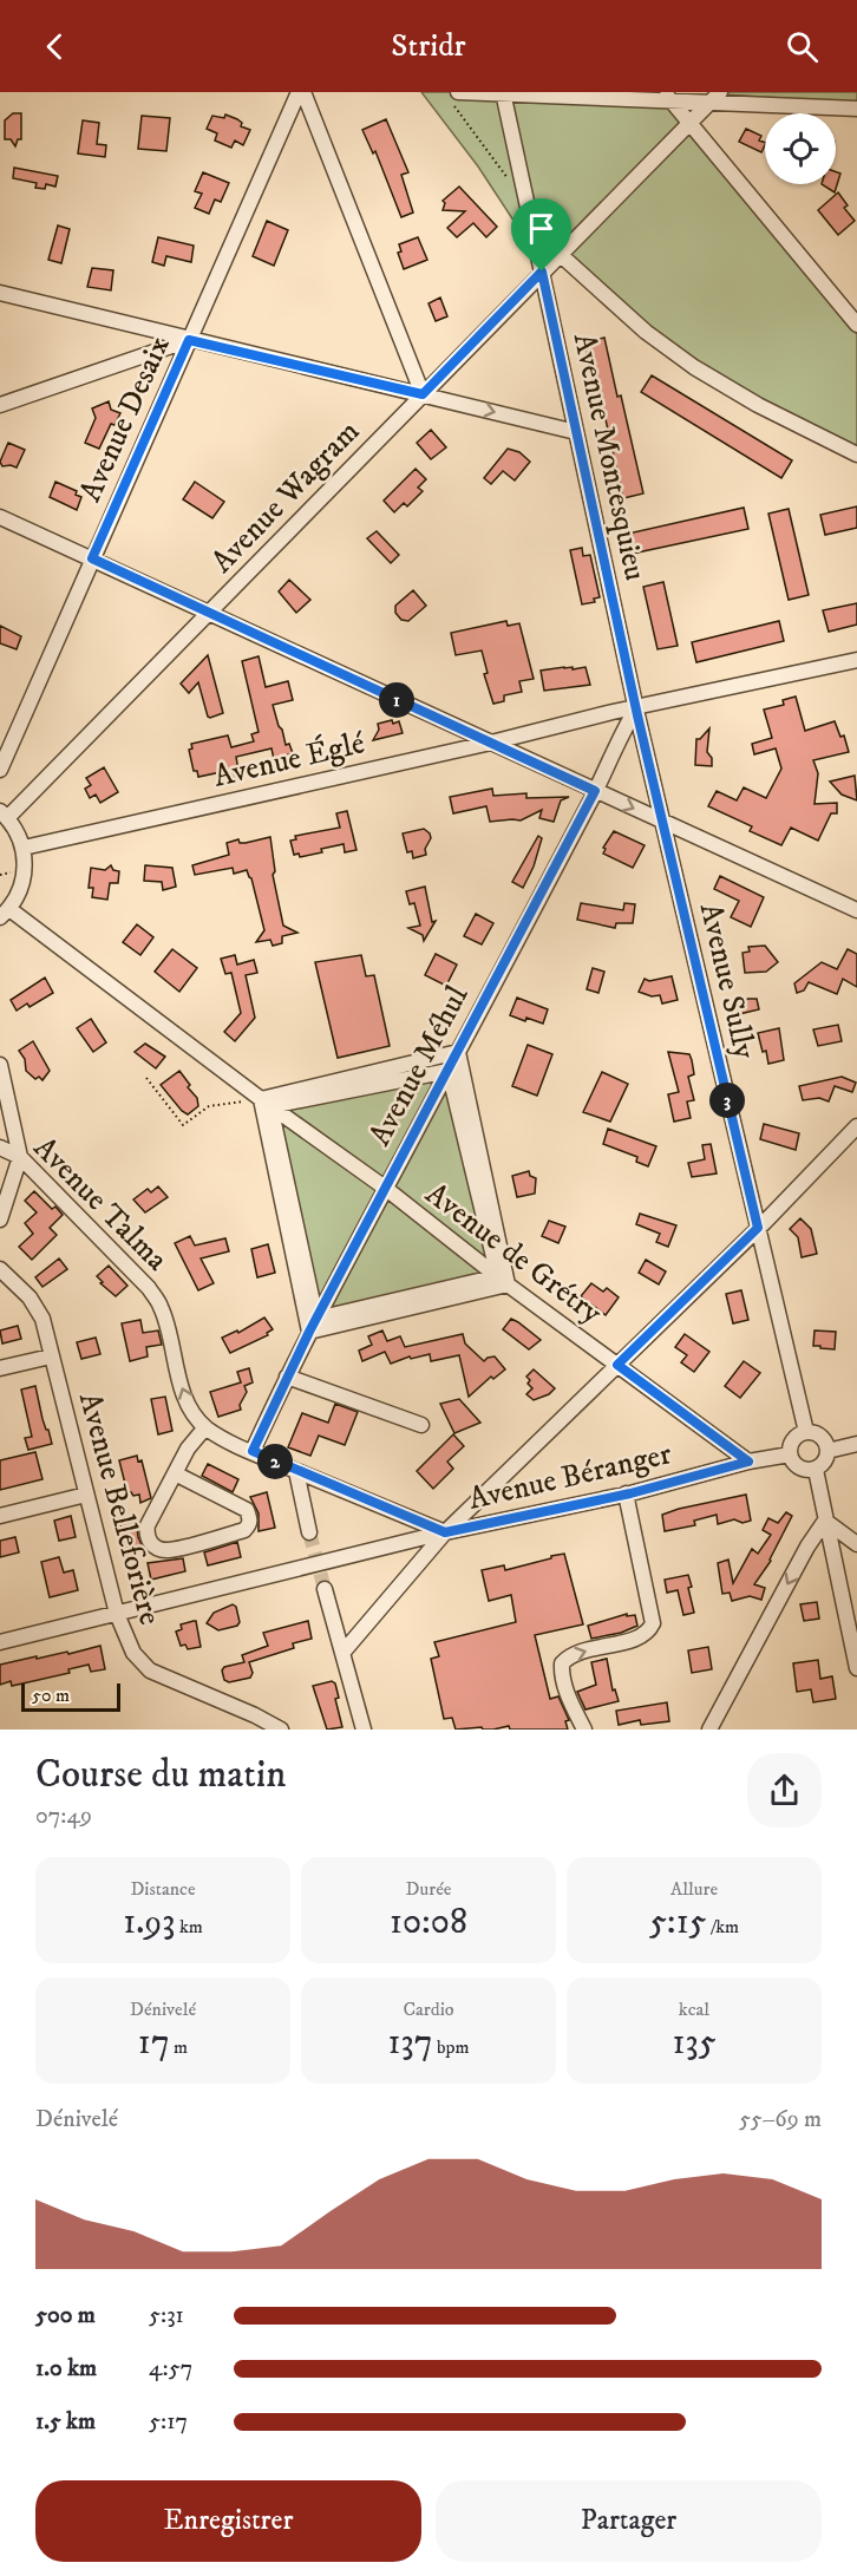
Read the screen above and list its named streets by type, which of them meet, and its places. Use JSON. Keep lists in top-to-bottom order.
{
  "streets": {
    "street": [
      "Avenue Desaix",
      "Avenue Montesquieu",
      "Avenue Wagram",
      "Avenue Églé",
      "Avenue Sully",
      "Avenue Méhul",
      "Avenue Talma",
      "Avenue de Grétry",
      "Avenue Béranger",
      "Avenue Belleforière"
    ]
  },
  "crossings": [
    ["Avenue Montesquieu", "Avenue Wagram"],
    ["Avenue Montesquieu", "Avenue Églé"],
    ["Avenue Montesquieu", "Avenue Sully"],
    ["Avenue Montesquieu", "Avenue Méhul"],
    ["Avenue Églé", "Avenue Sully"],
    ["Avenue Églé", "Avenue Méhul"],
    ["Avenue Sully", "Avenue Méhul"],
    ["Avenue Sully", "Avenue Béranger"],
    ["Avenue Méhul", "Avenue Talma"],
    ["Avenue Méhul", "Avenue de Grétry"],
    ["Avenue Talma", "Avenue Béranger"],
    ["Avenue de Grétry", "Avenue Béranger"],
    ["Avenue Béranger", "Avenue Belleforière"]
  ],
  "one_way": ["Avenue Talma"],
  "scale_bar": "50 m",
  "page": {
    "header": "Stridr",
    "pins": ["1", "3", "2"],
    "scale": "50 m",
    "heading": ["Course du matin", "07:49"],
    "stats": [
      ["Distance", "1.93 km"],
      ["Durée", "10:08"],
      ["Allure", "5:15 /km"],
      ["Dénivelé", "17 m"],
      ["Cardio", "137 bpm"],
      ["kcal", "135"]
    ],
    "chart": ["Dénivelé", "55–69 m"],
    "list": [
      {
        "name": "500 m",
        "note": "5:31"
      },
      {
        "name": "1.0 km",
        "note": "4:57"
      },
      {
        "name": "1.5 km",
        "note": "5:17"
      }
    ],
    "buttons": ["Enregistrer", "Partager"]
  }
}
